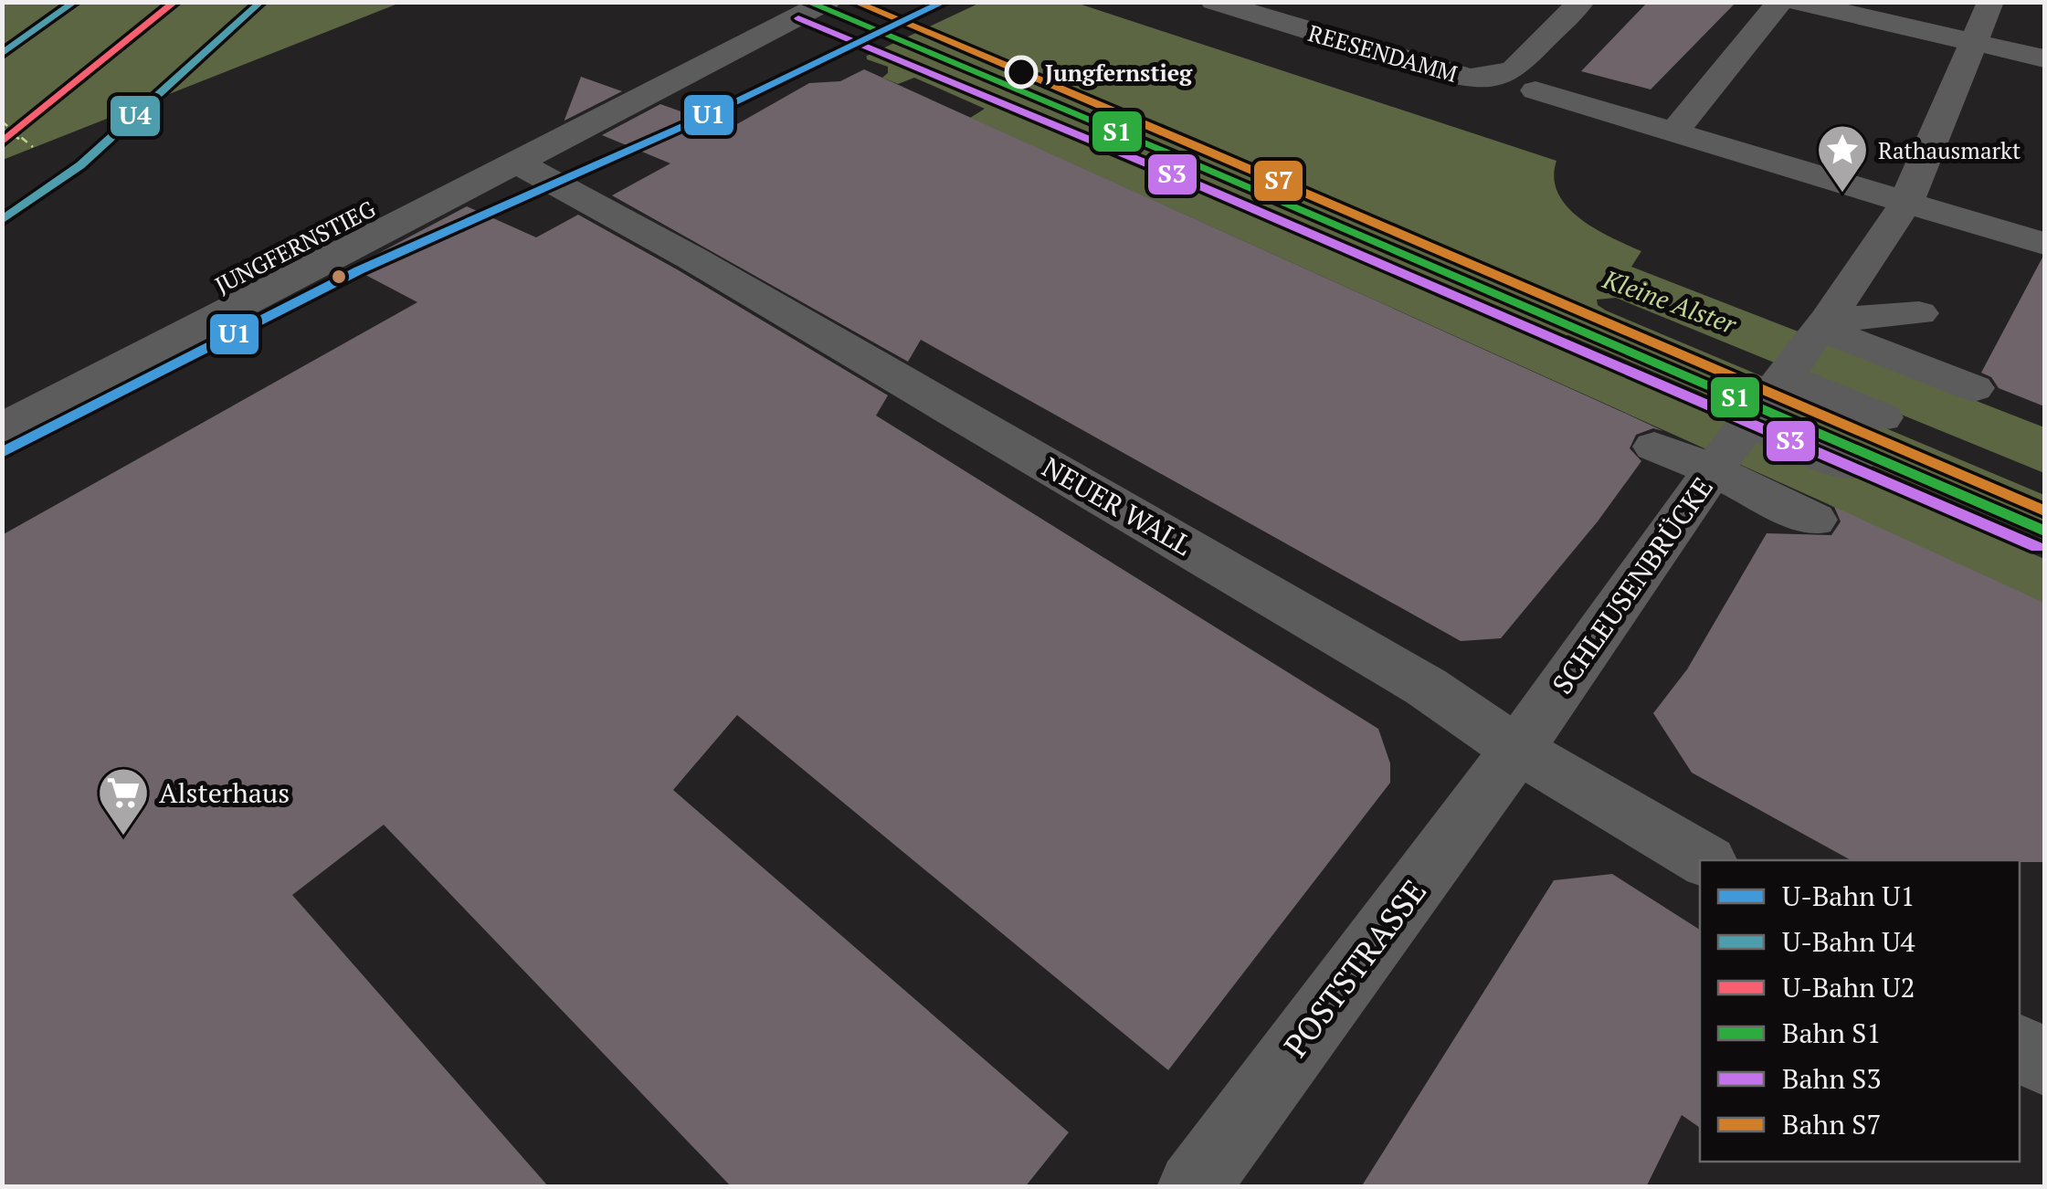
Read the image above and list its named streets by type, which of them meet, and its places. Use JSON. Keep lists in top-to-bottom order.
{
  "streets": {
    "street": [
      "REESENDAMM",
      "JUNGFERNSTIEG",
      "NEUER WALL",
      "SCHLEUSENBRÜCKE",
      "POSTSTRASSE"
    ]
  },
  "crossings": [
    ["JUNGFERNSTIEG", "NEUER WALL"],
    ["NEUER WALL", "SCHLEUSENBRÜCKE"],
    ["NEUER WALL", "POSTSTRASSE"],
    ["SCHLEUSENBRÜCKE", "POSTSTRASSE"]
  ],
  "water": ["Kleine Alster"],
  "places": {
    "other": ["Jungfernstieg"],
    "place": ["Rathausmarkt"],
    "supermarket": ["Alsterhaus"]
  },
  "lines": [
    "metro line U1",
    "metro line U4",
    "metro line U2",
    "rail line S1",
    "rail line S7",
    "rail line S3"
  ],
  "legend": [
    "U-Bahn U1",
    "U-Bahn U4",
    "U-Bahn U2",
    "Bahn S1",
    "Bahn S3",
    "Bahn S7"
  ]
}
